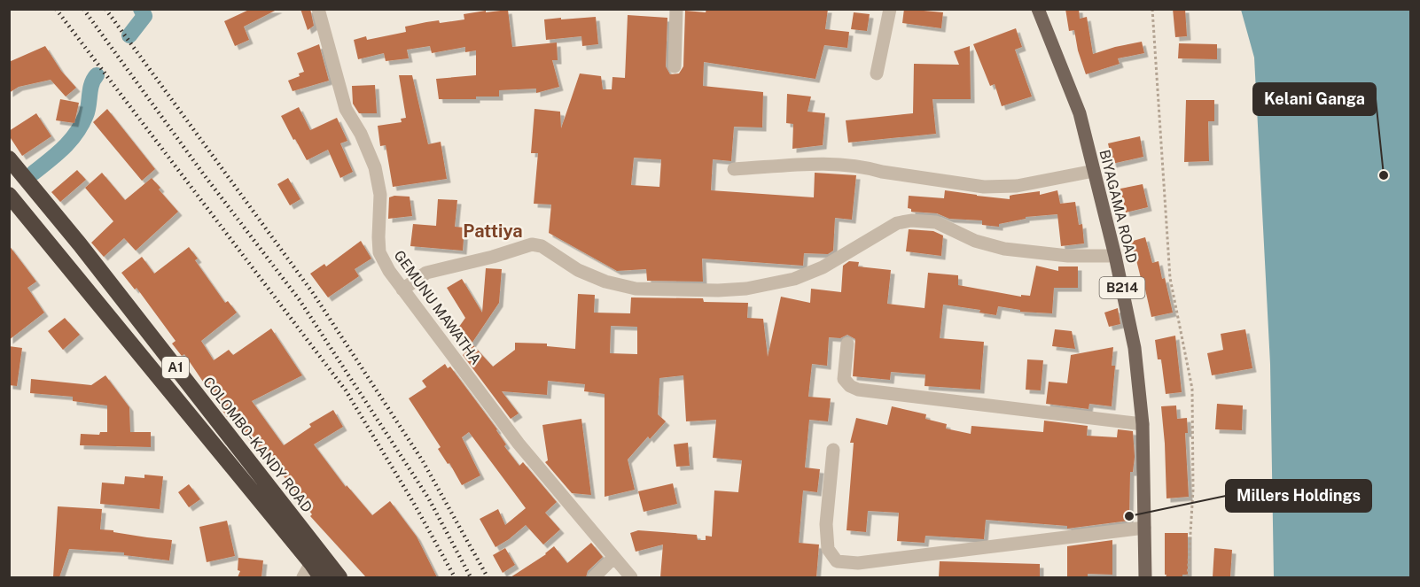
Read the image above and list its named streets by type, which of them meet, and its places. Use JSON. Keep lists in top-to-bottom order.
{
  "streets": {
    "highway": ["A1", "COLOMBO-KANDY ROAD"],
    "main road": ["BIYAGAMA ROAD", "B214"],
    "street": ["GEMUNU MAWATHA"]
  },
  "districts": ["Pattiya"],
  "places": ["Kelani Ganga", "Millers Holdings"]
}
